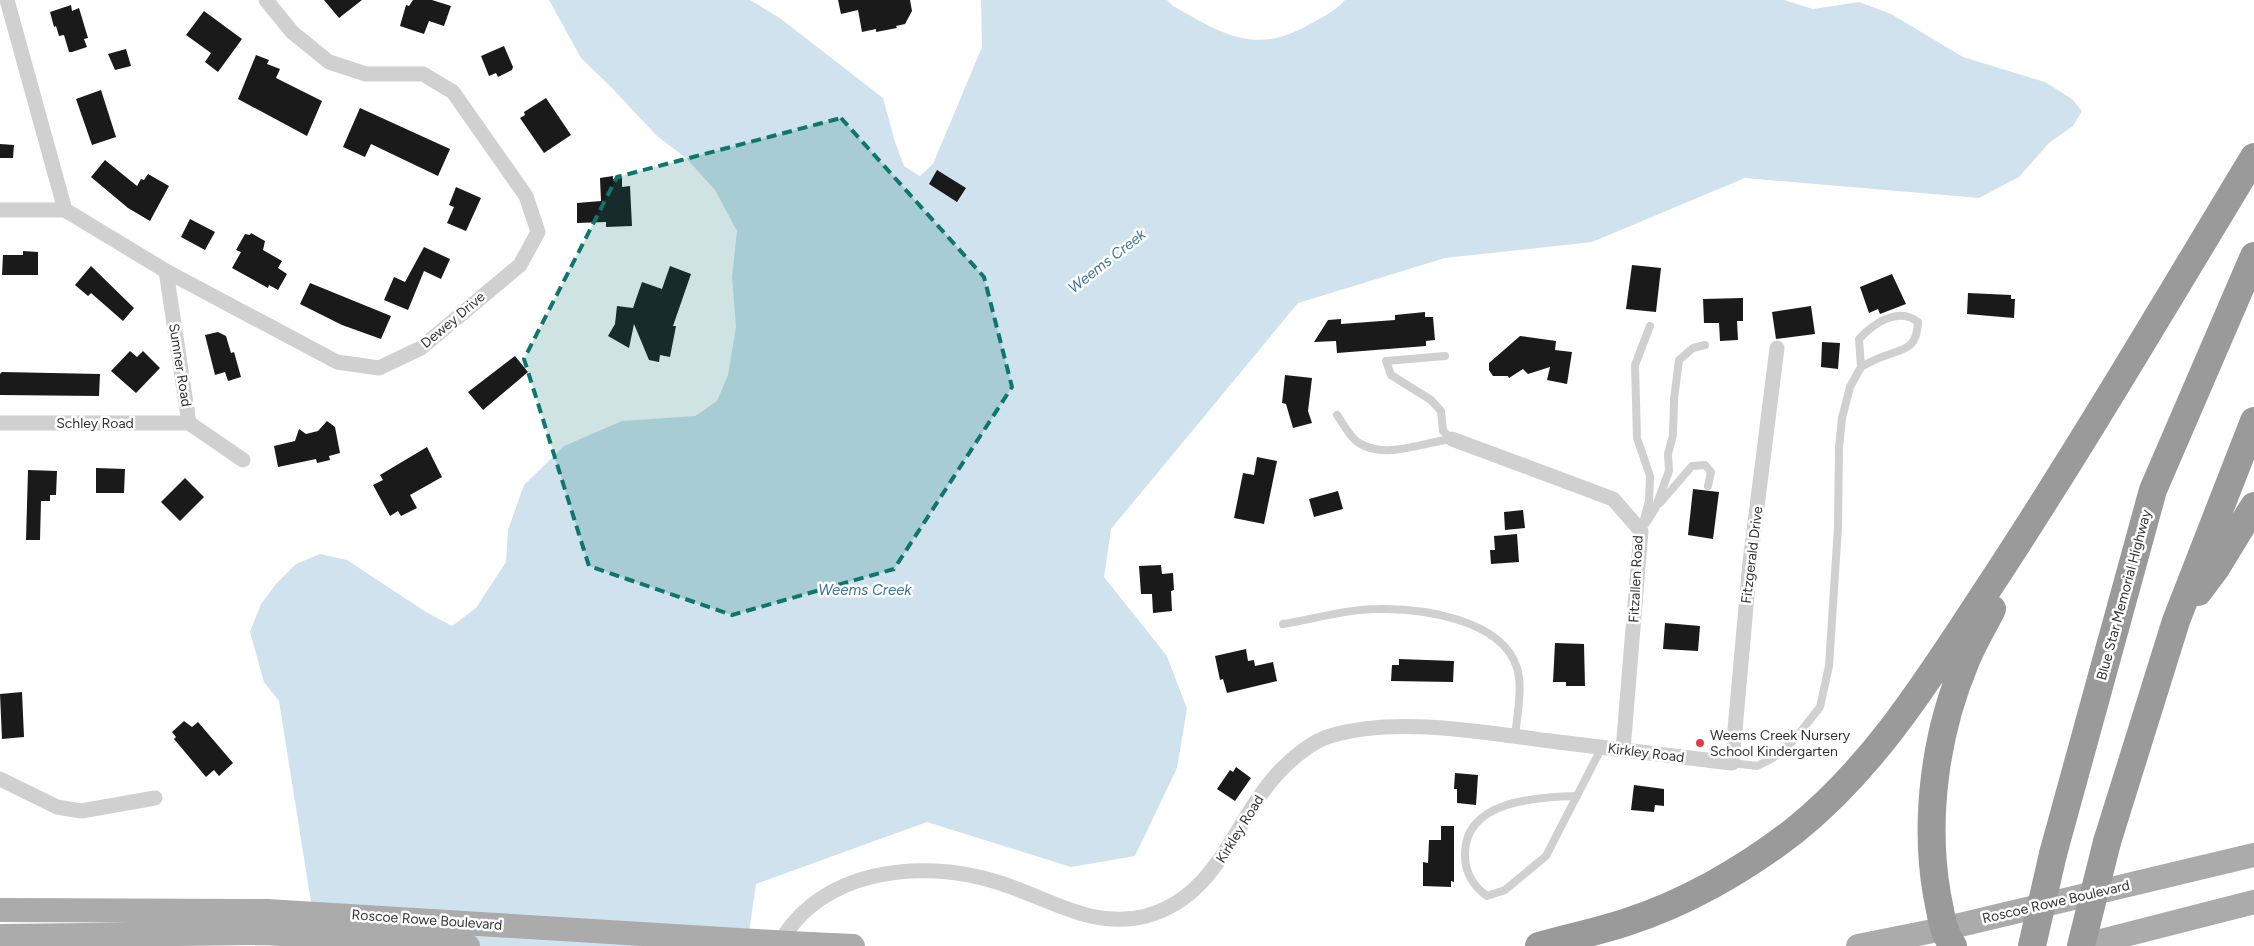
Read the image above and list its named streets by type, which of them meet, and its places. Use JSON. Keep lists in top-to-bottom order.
{
  "streets": {
    "highway": ["Blue Star Memorial Highway"],
    "main road": ["Roscoe Rowe Boulevard"],
    "street": [
      "Dewey Drive",
      "Sumner Road",
      "Schley Road",
      "Fitzgerald Drive",
      "Fitzallen Road",
      "Kirkley Road"
    ]
  },
  "crossings": [
    ["Dewey Drive", "Sumner Road"],
    ["Sumner Road", "Schley Road"],
    ["Fitzgerald Drive", "Kirkley Road"],
    ["Fitzallen Road", "Kirkley Road"],
    ["Kirkley Road", "Roscoe Rowe Boulevard"]
  ],
  "water": ["Weems Creek"],
  "places": ["Weems Creek Nursery School Kindergarten"]
}
